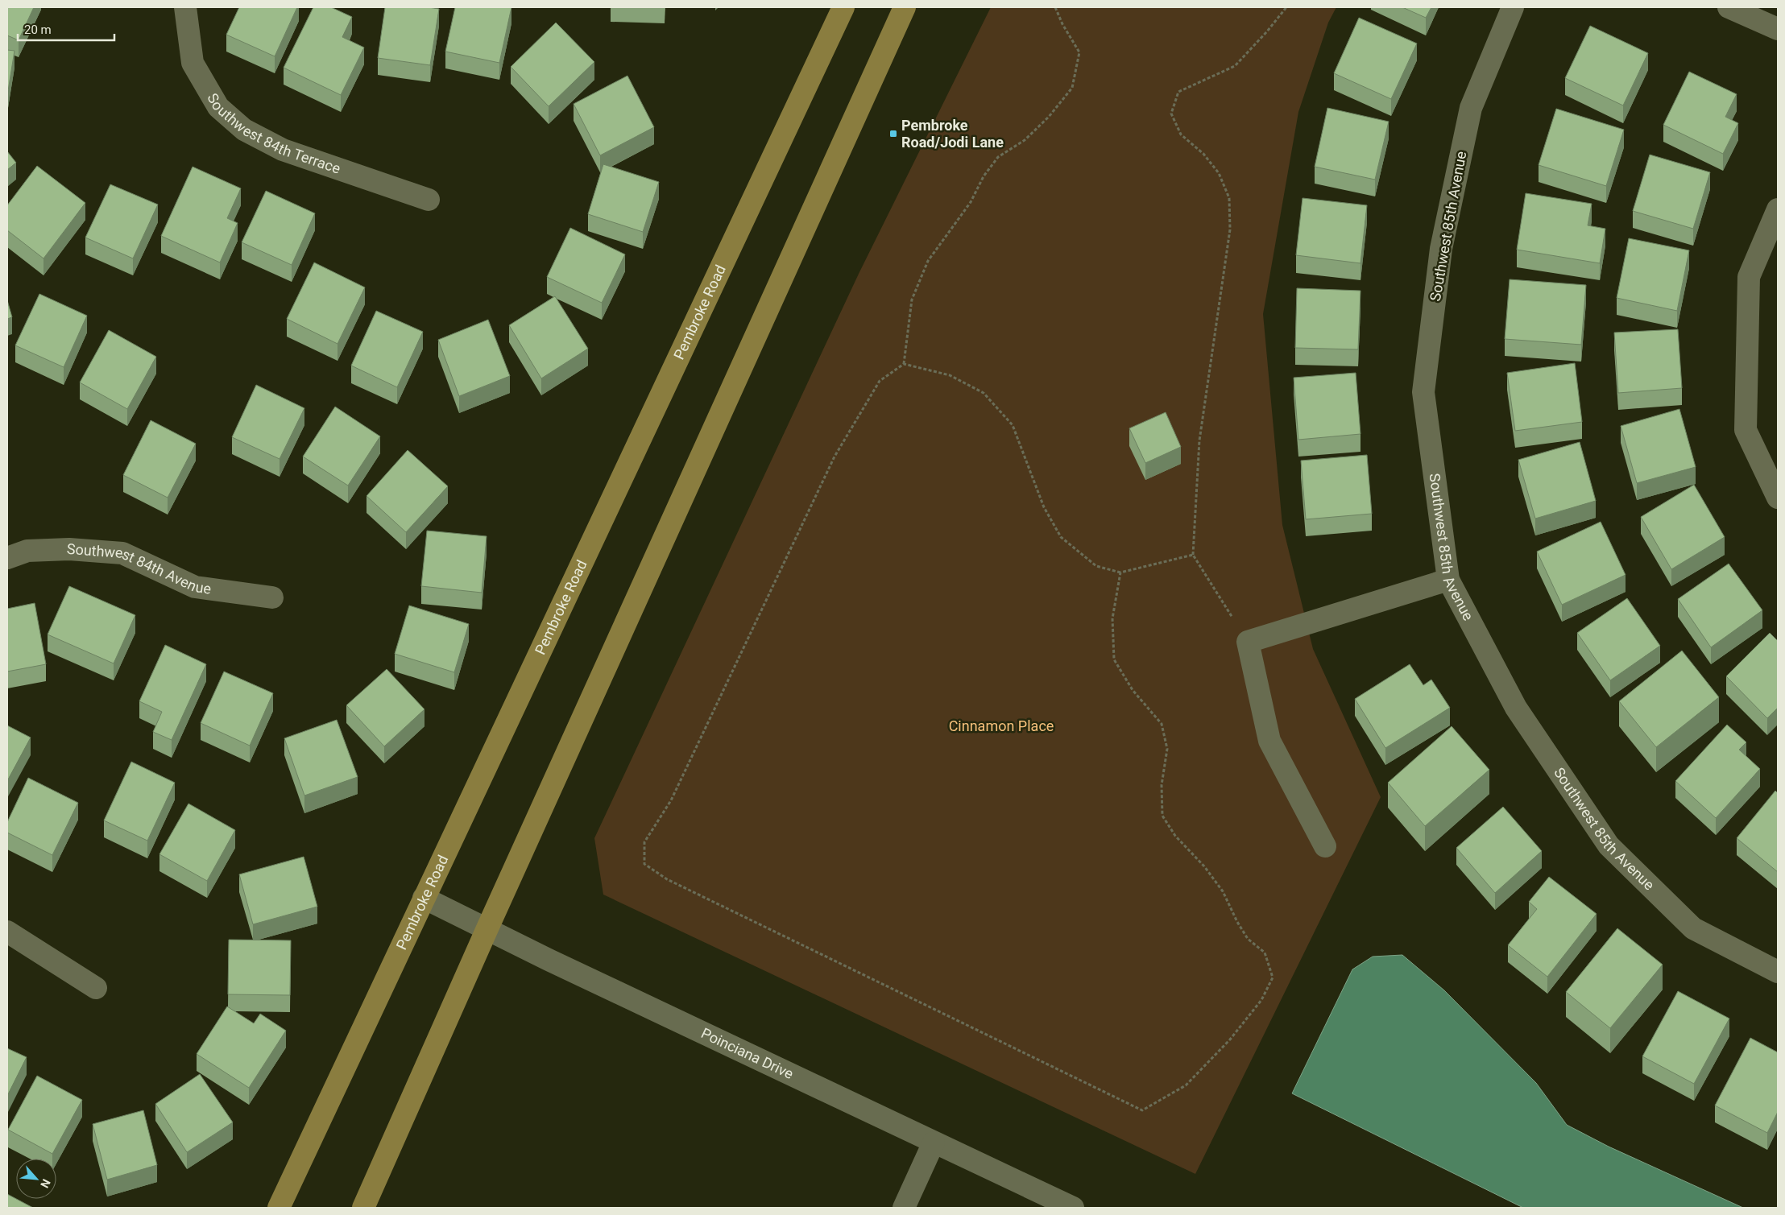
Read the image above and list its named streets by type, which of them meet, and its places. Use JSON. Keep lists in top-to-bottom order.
{
  "streets": {
    "main road": ["Pembroke Road"],
    "street": [
      "Southwest 84th Terrace",
      "Southwest 85th Avenue",
      "Southwest 84th Avenue",
      "Poinciana Drive"
    ]
  },
  "crossings": [
    ["Pembroke Road", "Poinciana Drive"]
  ],
  "parks": ["Cinnamon Place"],
  "places": {
    "transit": ["Pembroke Road/Jodi Lane"]
  },
  "scale_bar": "20 m",
  "north": "bottom right"
}
